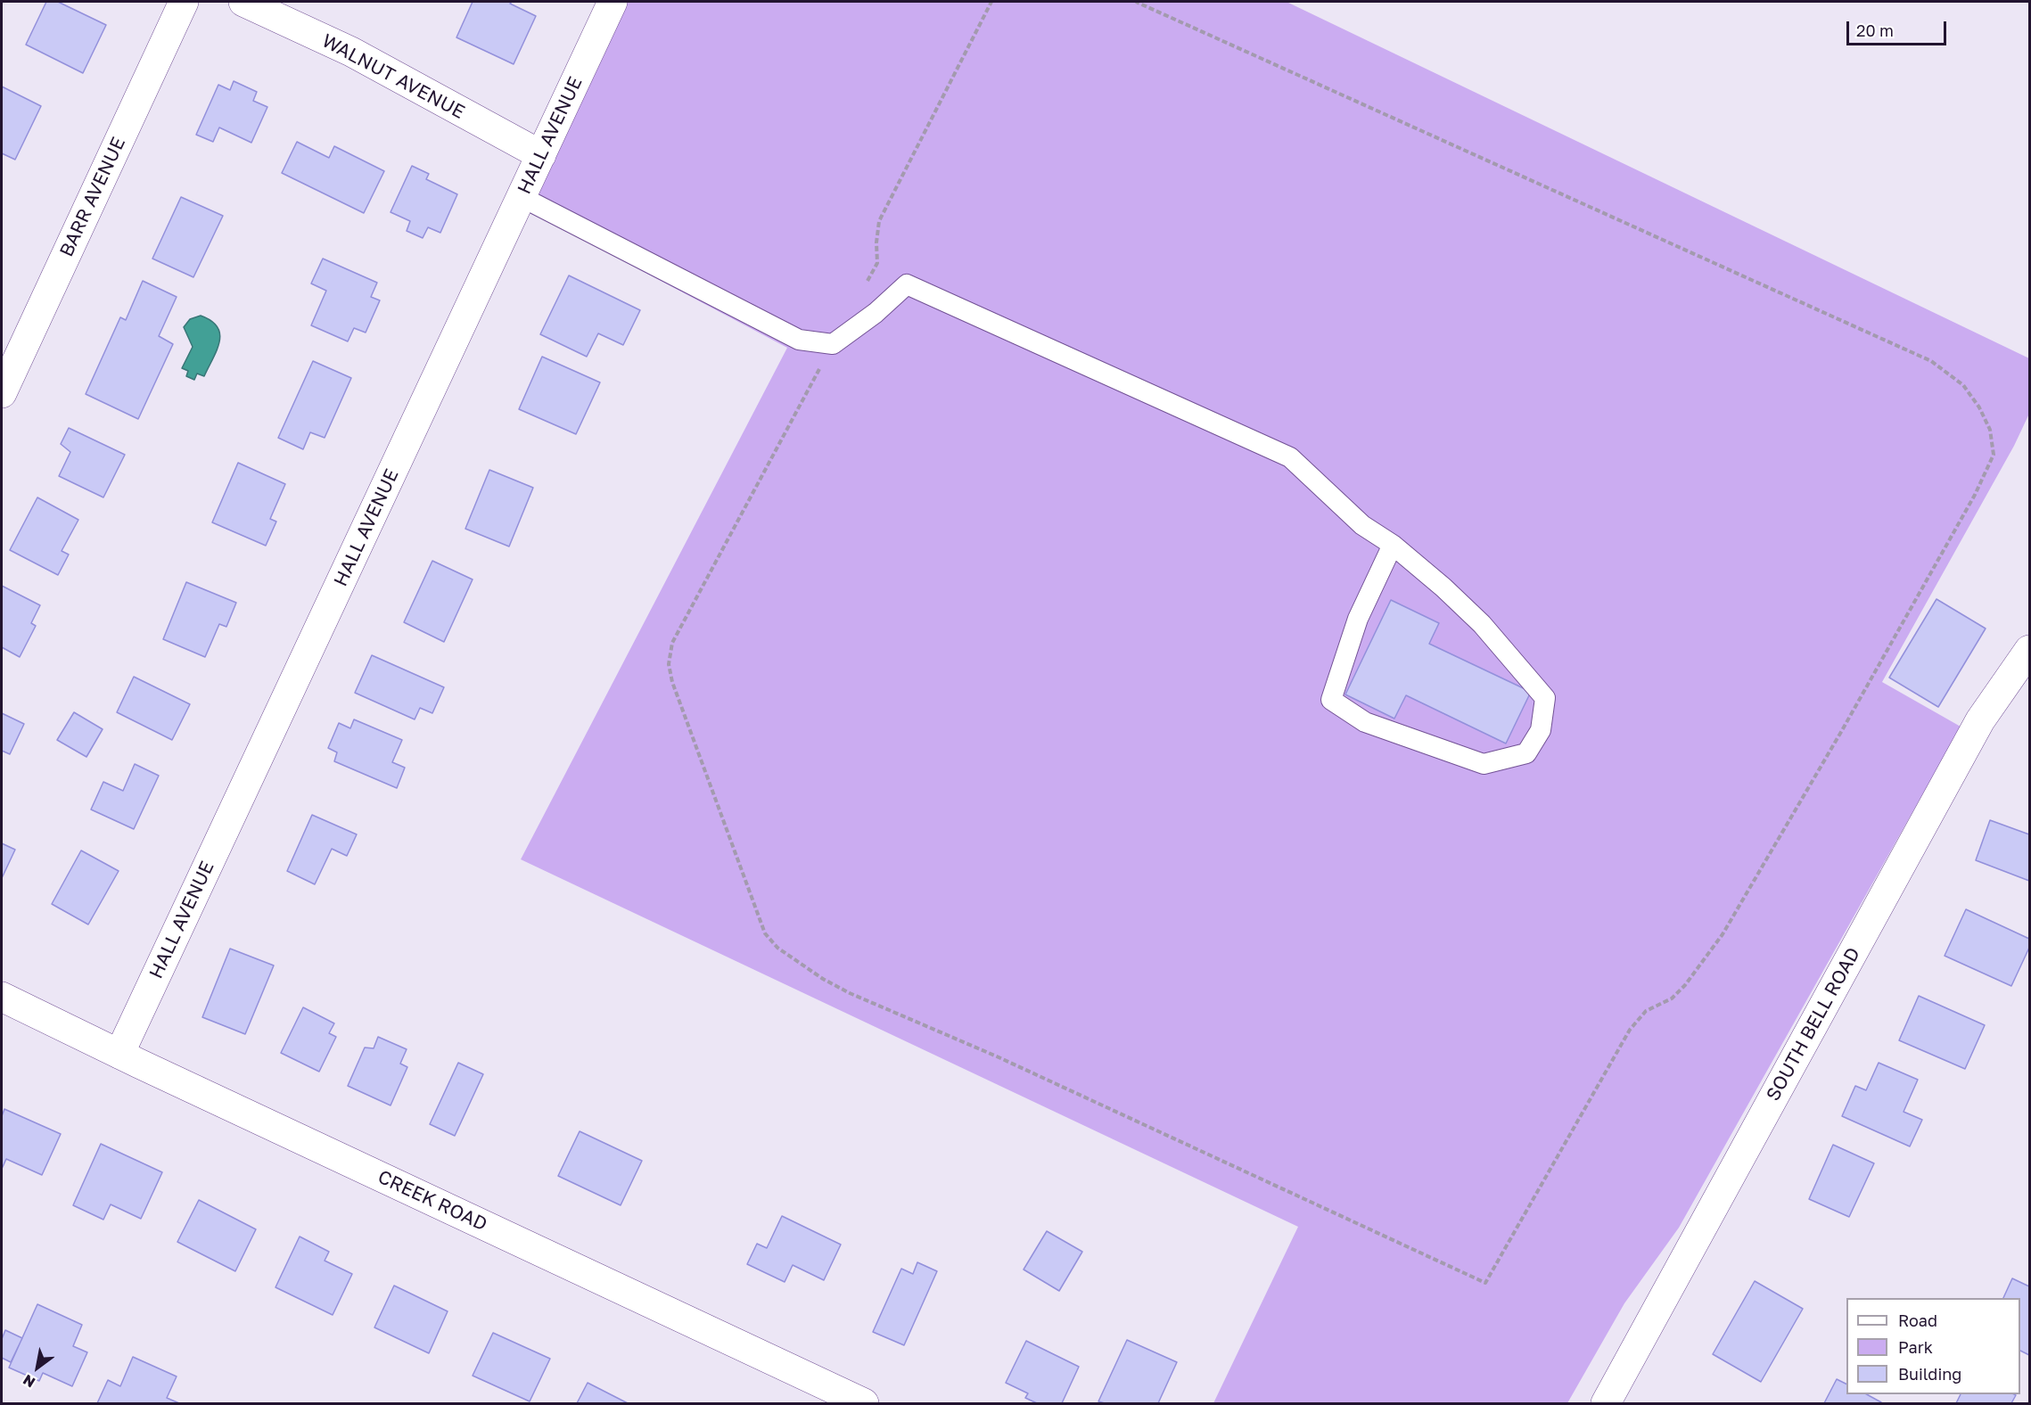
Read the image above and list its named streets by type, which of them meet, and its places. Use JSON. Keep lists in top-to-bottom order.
{
  "streets": {
    "street": [
      "WALNUT AVENUE",
      "HALL AVENUE",
      "BARR AVENUE",
      "SOUTH BELL ROAD",
      "CREEK ROAD"
    ]
  },
  "crossings": [
    ["WALNUT AVENUE", "HALL AVENUE"],
    ["HALL AVENUE", "CREEK ROAD"]
  ],
  "legend": ["Road", "Park", "Building"],
  "scale_bar": "20 m",
  "north": "bottom left"
}
